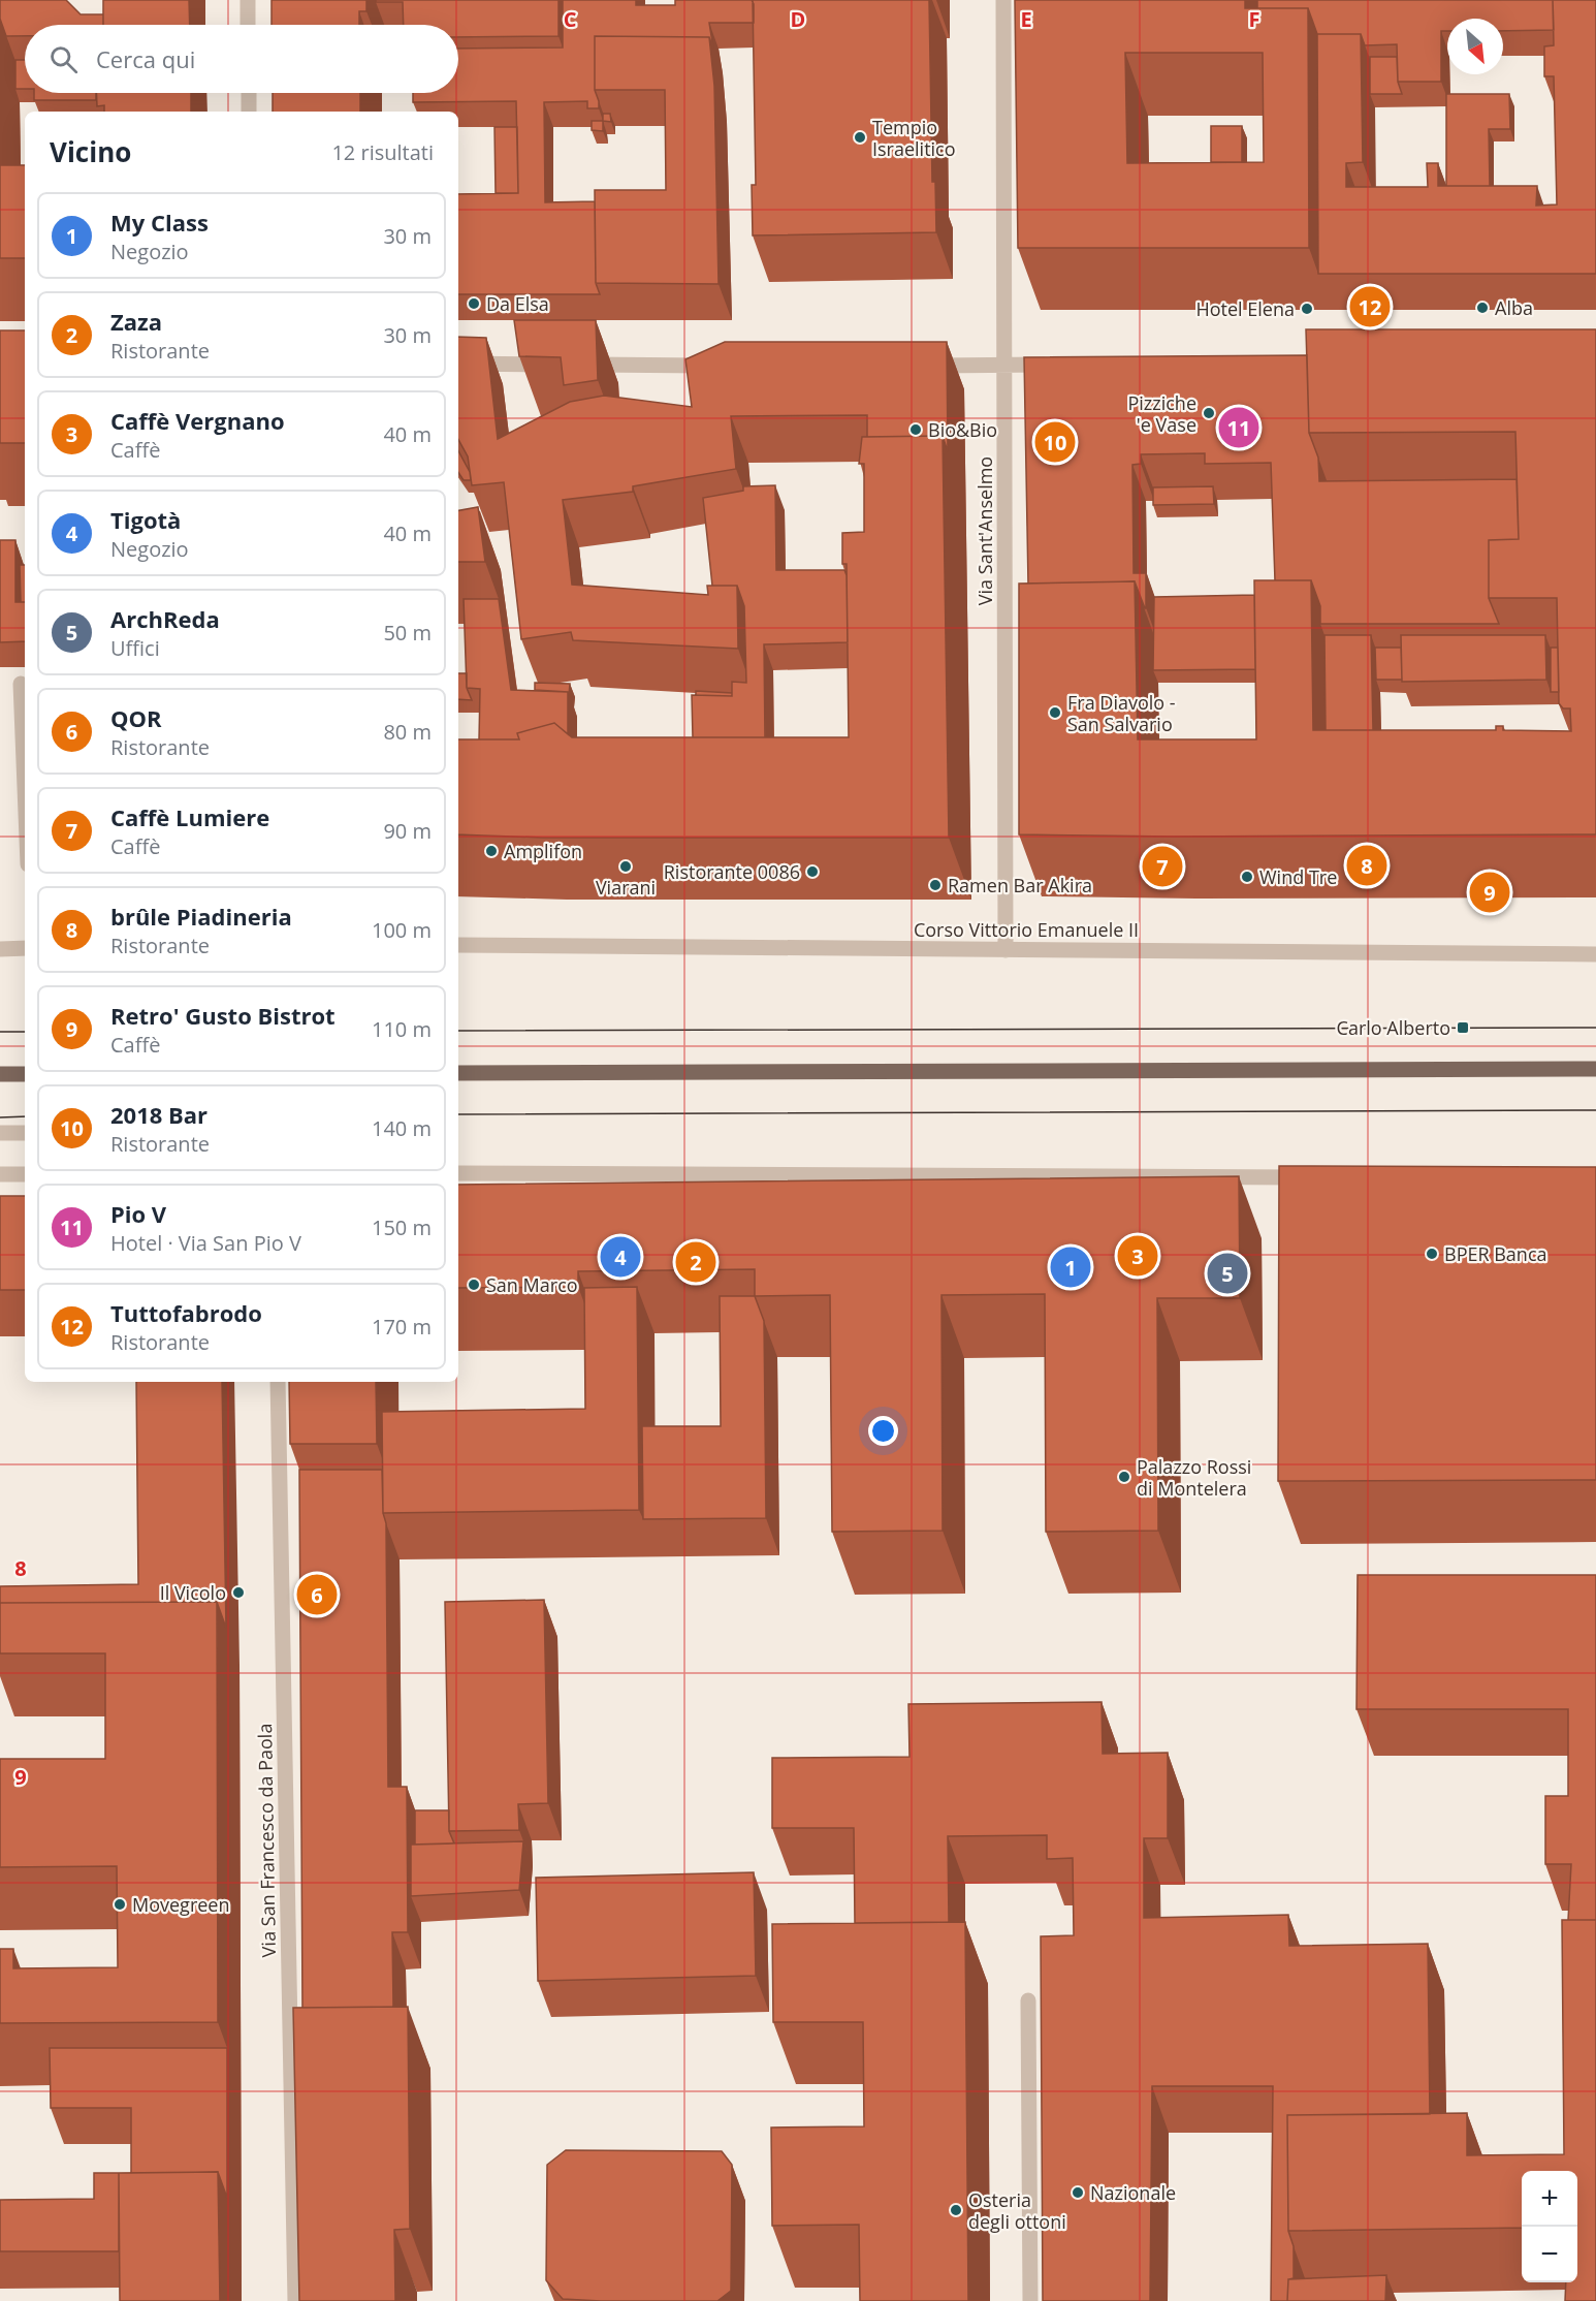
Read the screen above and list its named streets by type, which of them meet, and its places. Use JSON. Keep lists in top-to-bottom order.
{
  "streets": {
    "street": ["Via Sant'Anselmo", "Corso Vittorio Emanuele II", "Via San Francesco da Paola"]
  },
  "crossings": [
    ["Via Sant'Anselmo", "Corso Vittorio Emanuele II"]
  ],
  "places": {
    "other": [
      "Tempio Israelitico",
      "Da Elsa",
      "Alba",
      "Hotel Elena",
      "Pizziche 'e Vase",
      "Bio&Bio",
      "Fra Diavolo - San Salvario",
      "Amplifon",
      "Viarani",
      "Ristorante 0086",
      "Wind Tre",
      "Ramen Bar Akira",
      "BPER Banca",
      "San Marco",
      "Palazzo Rossi di Montelera",
      "Il Vicolo",
      "Movegreen",
      "Nazionale",
      "Osteria degli ottoni"
    ],
    "transit": ["Carlo Alberto"]
  },
  "north": "bottom right",
  "page": {
    "search": "Cerca qui",
    "heading": ["Vicino", "12 risultati"],
    "list": [
      {
        "mark": "1",
        "name": "My Class",
        "note": "Negozio",
        "value": "30 m"
      },
      {
        "mark": "2",
        "name": "Zaza",
        "note": "Ristorante",
        "value": "30 m"
      },
      {
        "mark": "3",
        "name": "Caffè Vergnano",
        "note": "Caffè",
        "value": "40 m"
      },
      {
        "mark": "4",
        "name": "Tigotà",
        "note": "Negozio",
        "value": "40 m"
      },
      {
        "mark": "5",
        "name": "ArchReda",
        "note": "Uffici",
        "value": "50 m"
      },
      {
        "mark": "6",
        "name": "QOR",
        "note": "Ristorante",
        "value": "80 m"
      },
      {
        "mark": "7",
        "name": "Caffè Lumiere",
        "note": "Caffè",
        "value": "90 m"
      },
      {
        "mark": "8",
        "name": "brûle Piadineria",
        "note": "Ristorante",
        "value": "100 m"
      },
      {
        "mark": "9",
        "name": "Retro' Gusto Bistrot",
        "note": "Caffè",
        "value": "110 m"
      },
      {
        "mark": "10",
        "name": "2018 Bar",
        "note": "Ristorante",
        "value": "140 m"
      },
      {
        "mark": "11",
        "name": "Pio V",
        "note": "Hotel · Via San Pio V",
        "value": "150 m"
      },
      {
        "mark": "12",
        "name": "Tuttofabrodo",
        "note": "Ristorante",
        "value": "170 m"
      }
    ],
    "pins": [
      "12",
      "11",
      "10",
      "8",
      "7",
      "9",
      "3",
      "4",
      "2",
      "1",
      "5",
      "6"
    ],
    "map_buttons": ["+", "−"]
  },
  "grid": {
    "columns": [
      "C",
      "D",
      "E",
      "F"
    ],
    "rows": ["8", "9"]
  }
}
